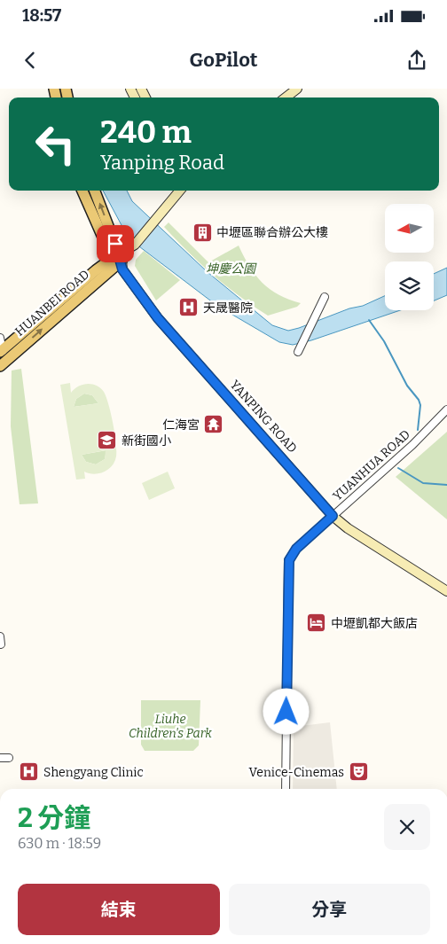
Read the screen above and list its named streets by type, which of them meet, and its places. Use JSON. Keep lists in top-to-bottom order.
{
  "streets": {
    "main road": ["HUANBEI ROAD", "YANPING ROAD"],
    "street": ["YUANHUA ROAD"]
  },
  "crossings": [
    ["HUANBEI ROAD", "YANPING ROAD"],
    ["YANPING ROAD", "YUANHUA ROAD"]
  ],
  "parks": ["坤慶公園", "Liuhe Children's Park"],
  "places": {
    "building": ["中壢區聯合辦公大樓"],
    "hospital": ["天晟醫院", "Shengyang Clinic"],
    "temple": ["仁海宮"],
    "school or university": ["新街國小"],
    "hotel": ["中壢凱都大飯店"],
    "theatre": ["Venice-Cinemas"]
  },
  "north": "left",
  "page": {
    "status": "18:57",
    "header": "GoPilot",
    "turn": ["240 m", "Yanping Road"],
    "heading": ["2 分鐘", "630 m · 18:59"],
    "buttons": ["結束", "分享"]
  }
}
